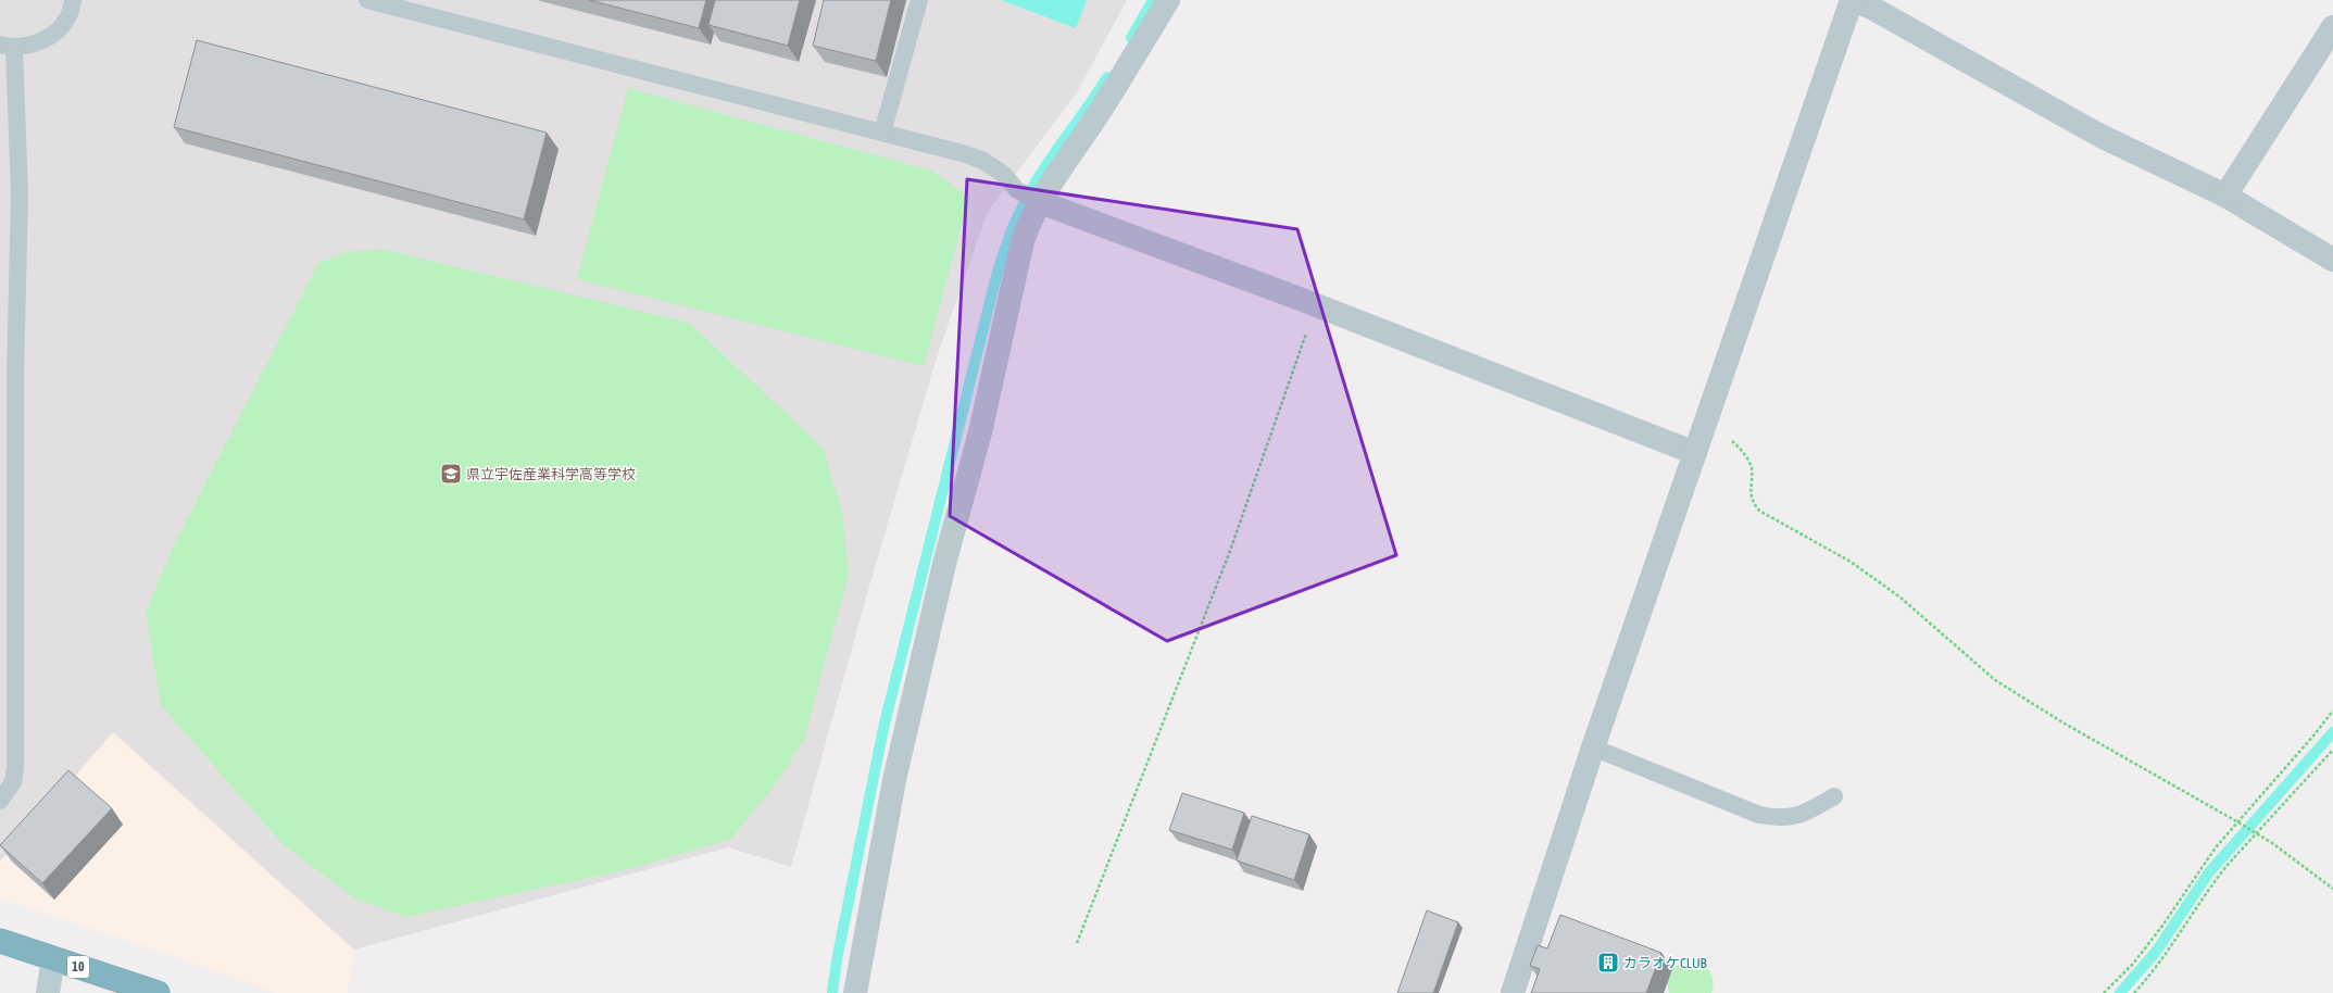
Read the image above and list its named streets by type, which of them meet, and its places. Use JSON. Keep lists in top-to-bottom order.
{
  "streets": {
    "highway": ["10"]
  },
  "places": {
    "school or university": ["県立宇佐産業科学高等学校"],
    "building": ["カラオケCLUB"]
  }
}
